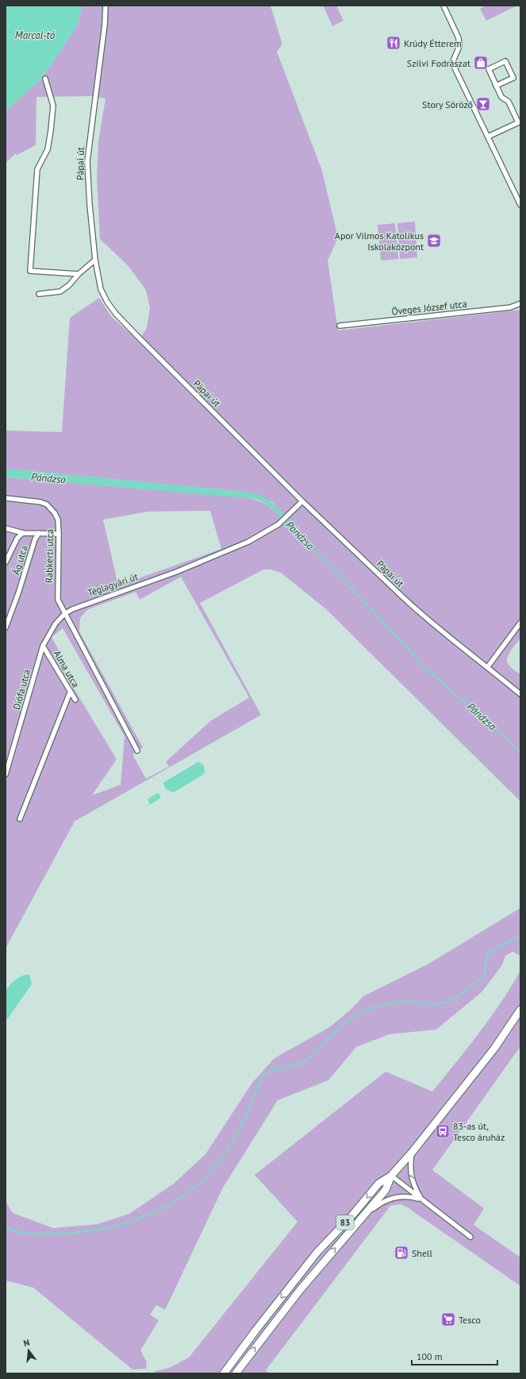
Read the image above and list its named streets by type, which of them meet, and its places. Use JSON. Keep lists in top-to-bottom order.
{
  "streets": {
    "main road": ["83"],
    "street": [
      "Pápai út",
      "Öveges József utca",
      "Rabkerti utca",
      "Ág utca",
      "Téglagyári út",
      "Alma utca",
      "Diófa utca"
    ]
  },
  "crossings": [
    ["Pápai út", "Téglagyári út"],
    ["Rabkerti utca", "Téglagyári út"],
    ["Alma utca", "Diófa utca"]
  ],
  "water": ["Marcal-tó", "Pándzsa"],
  "places": {
    "restaurant": ["Krúdy Étterem"],
    "shop": ["Szilvi Fodrászat"],
    "bar": ["Story Söröző"],
    "school or university": ["Apor Vilmos Katolikus Iskolaközpont"],
    "bus stop": ["83-as út, Tesco áruház"],
    "fuel station": ["Shell"],
    "supermarket": ["Tesco"]
  },
  "scale_bar": "100 m",
  "north": "top"
}
